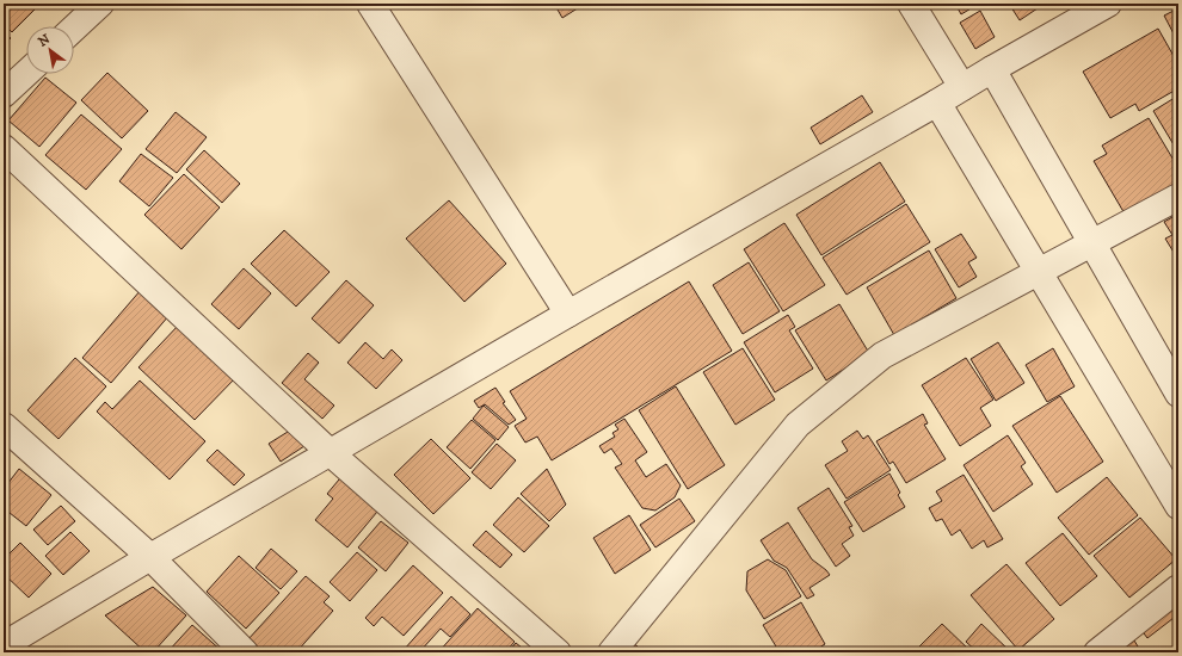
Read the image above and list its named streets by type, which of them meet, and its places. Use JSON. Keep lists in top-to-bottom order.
{
  "north": "top left"
}
